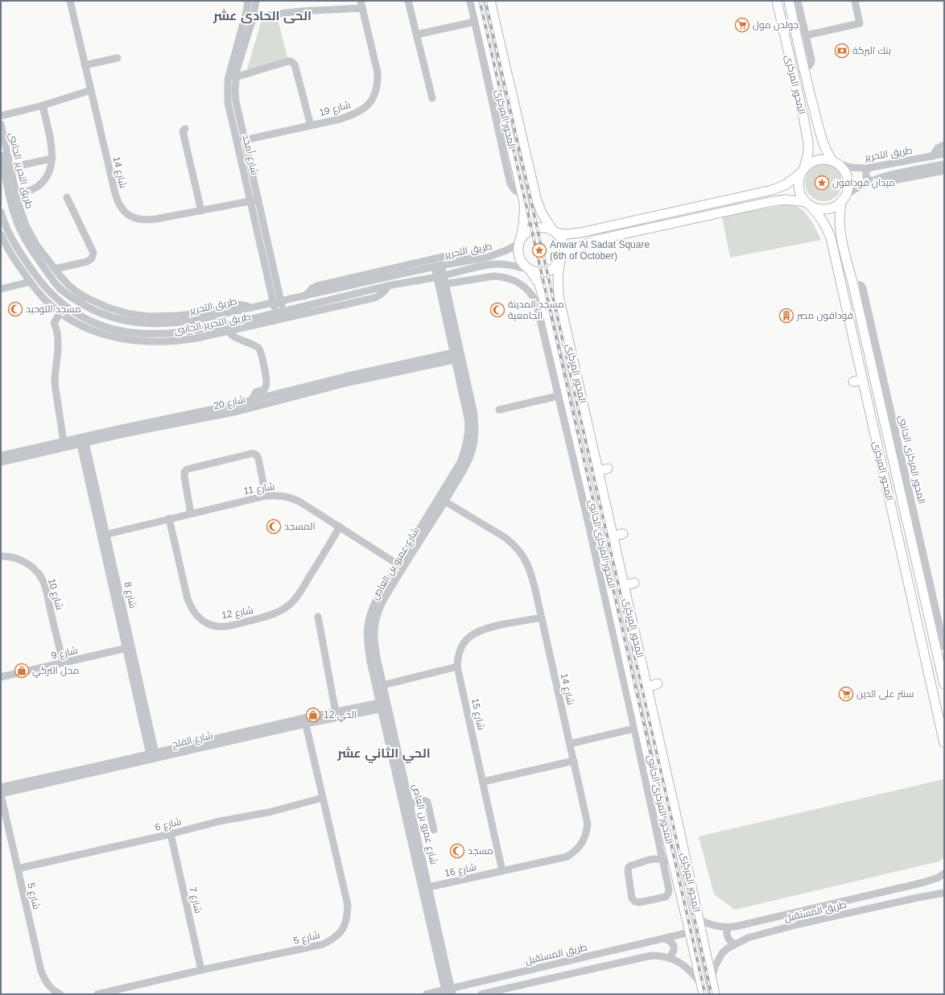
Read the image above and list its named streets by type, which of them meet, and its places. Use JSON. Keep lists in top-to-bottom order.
{
  "streets": {
    "main road": ["المحور المركزى"],
    "street": [
      "شارع 19",
      "طريق التحرير",
      "شارع أمجد",
      "طريق التحرير الجانبى",
      "شارع 14",
      "شارع 20",
      "المحور المركزى الجانبى",
      "شارع 11",
      "شارع عمرو بن العاص",
      "شارع 10",
      "شارع 8",
      "شارع 12",
      "شارع 9",
      "شارع 15",
      "شارع الفتح",
      "شارع 6",
      "شارع 16",
      "شارع 5",
      "شارع 7",
      "طريق المستقبل"
    ]
  },
  "crossings": [
    ["المحور المركزى", "طريق التحرير"],
    ["المحور المركزى", "المحور المركزى الجانبى"],
    ["المحور المركزى", "طريق المستقبل"],
    ["شارع 19", "شارع أمجد"],
    ["طريق التحرير", "شارع أمجد"],
    ["طريق التحرير", "طريق التحرير الجانبى"],
    ["طريق التحرير", "شارع عمرو بن العاص"],
    ["شارع أمجد", "شارع 14"],
    ["شارع 14", "شارع عمرو بن العاص"],
    ["شارع 14", "شارع 15"],
    ["شارع 14", "شارع 16"],
    ["شارع 20", "شارع عمرو بن العاص"],
    ["شارع 20", "شارع 8"],
    ["المحور المركزى الجانبى", "شارع عمرو بن العاص"],
    ["شارع 11", "شارع عمرو بن العاص"],
    ["شارع 11", "شارع 8"],
    ["شارع 11", "شارع 12"],
    ["شارع عمرو بن العاص", "شارع الفتح"],
    ["شارع عمرو بن العاص", "شارع 16"],
    ["شارع عمرو بن العاص", "طريق المستقبل"],
    ["شارع 10", "شارع 9"],
    ["شارع 8", "شارع 9"],
    ["شارع 8", "شارع الفتح"],
    ["شارع 15", "شارع 16"],
    ["شارع الفتح", "شارع 5"],
    ["شارع 6", "شارع 5"],
    ["شارع 6", "شارع 7"],
    ["شارع 5", "شارع 7"]
  ],
  "districts": ["الحى الحادى عشر", "الحي الثاني عشر"],
  "places": {
    "supermarket": ["جولدن مول", "سنتر على الدين"],
    "bank": ["بنك البركة"],
    "place": ["ميدان فودافون", "Anwar Al Sadat Square (6th of October)"],
    "mosque": [
      "مسجد التوحيد",
      "مسجد المدينة الجامعية",
      "المسجد",
      "مسجد"
    ],
    "building": ["فودافون مصر"],
    "shop": ["محل التركي", "الحي 12"]
  }
}
